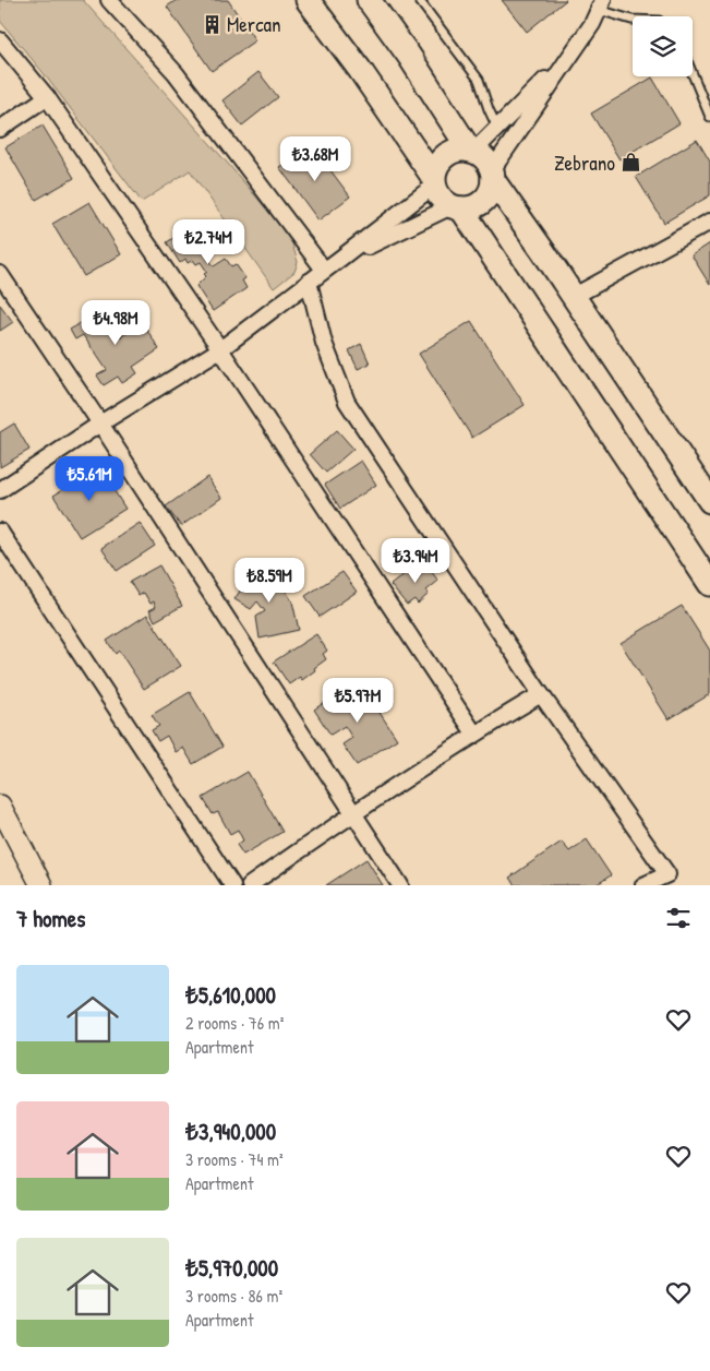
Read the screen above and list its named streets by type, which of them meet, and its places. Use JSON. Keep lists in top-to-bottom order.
{
  "places": {
    "building": ["Mercan"],
    "shop": ["Zebrano"]
  },
  "page": {
    "price": [
      "₺3.68M",
      "₺2.74M",
      "₺4.98M",
      "₺5.61M",
      "₺3.94M",
      "₺8.59M",
      "₺5.97M"
    ],
    "heading": "7 homes",
    "list": [
      {
        "name": "₺5,610,000",
        "note": "2 rooms · 76 m² · Apartment"
      },
      {
        "name": "₺3,940,000",
        "note": "3 rooms · 74 m² · Apartment"
      },
      {
        "name": "₺5,970,000",
        "note": "3 rooms · 86 m² · Apartment"
      }
    ]
  }
}
